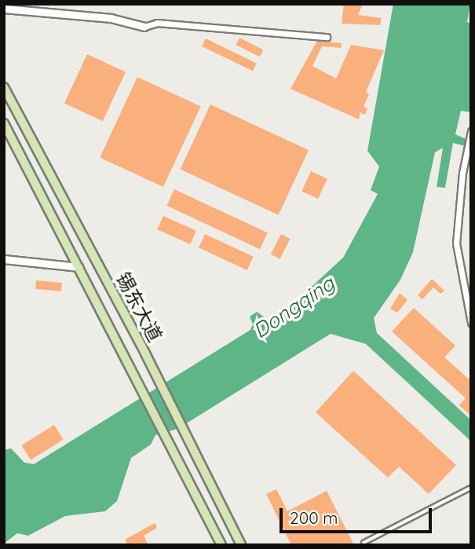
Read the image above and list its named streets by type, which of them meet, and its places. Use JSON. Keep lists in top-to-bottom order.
{
  "streets": {
    "main road": ["锡东大道"]
  },
  "water": ["Dongqing"],
  "scale_bar": "200 m"
}
